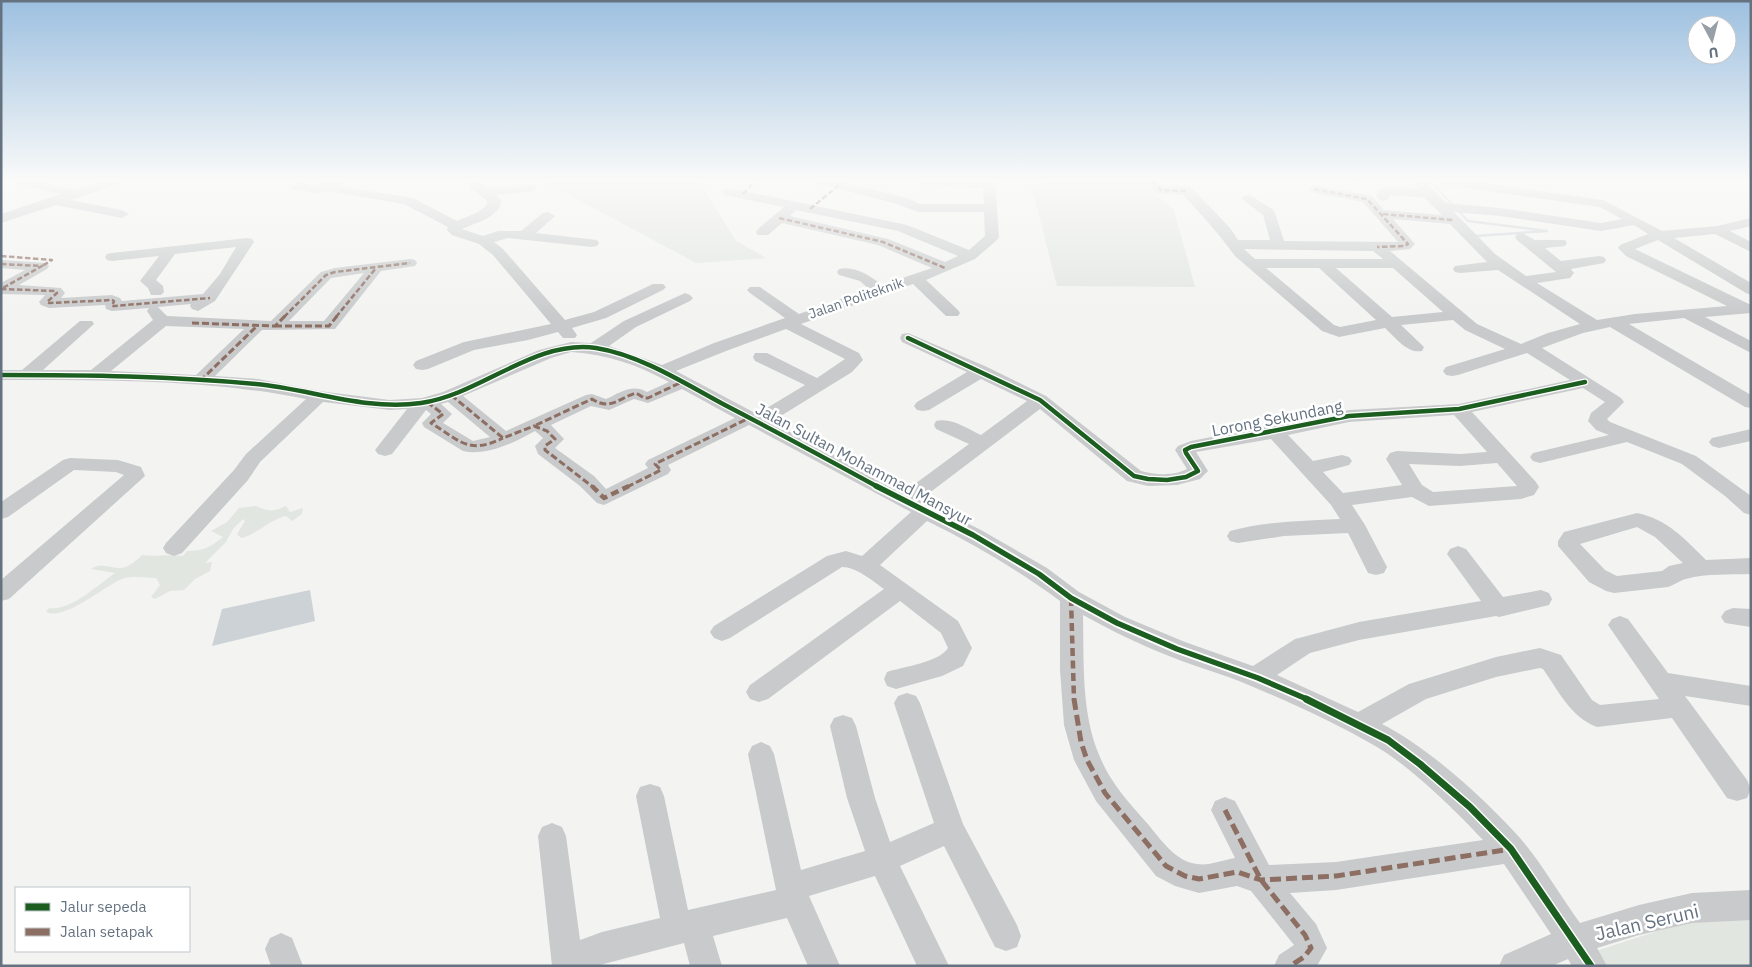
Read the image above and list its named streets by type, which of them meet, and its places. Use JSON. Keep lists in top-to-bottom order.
{
  "streets": {
    "street": [
      "Jalan Politeknik",
      "Lorong Sekundang",
      "Jalan Sultan Mohammad Mansyur",
      "Jalan Seruni"
    ]
  },
  "crossings": [
    ["Jalan Politeknik", "Jalan Sultan Mohammad Mansyur"],
    ["Jalan Sultan Mohammad Mansyur", "Jalan Seruni"]
  ],
  "legend": ["Jalur sepeda", "Jalan setapak"],
  "north": "bottom"
}
